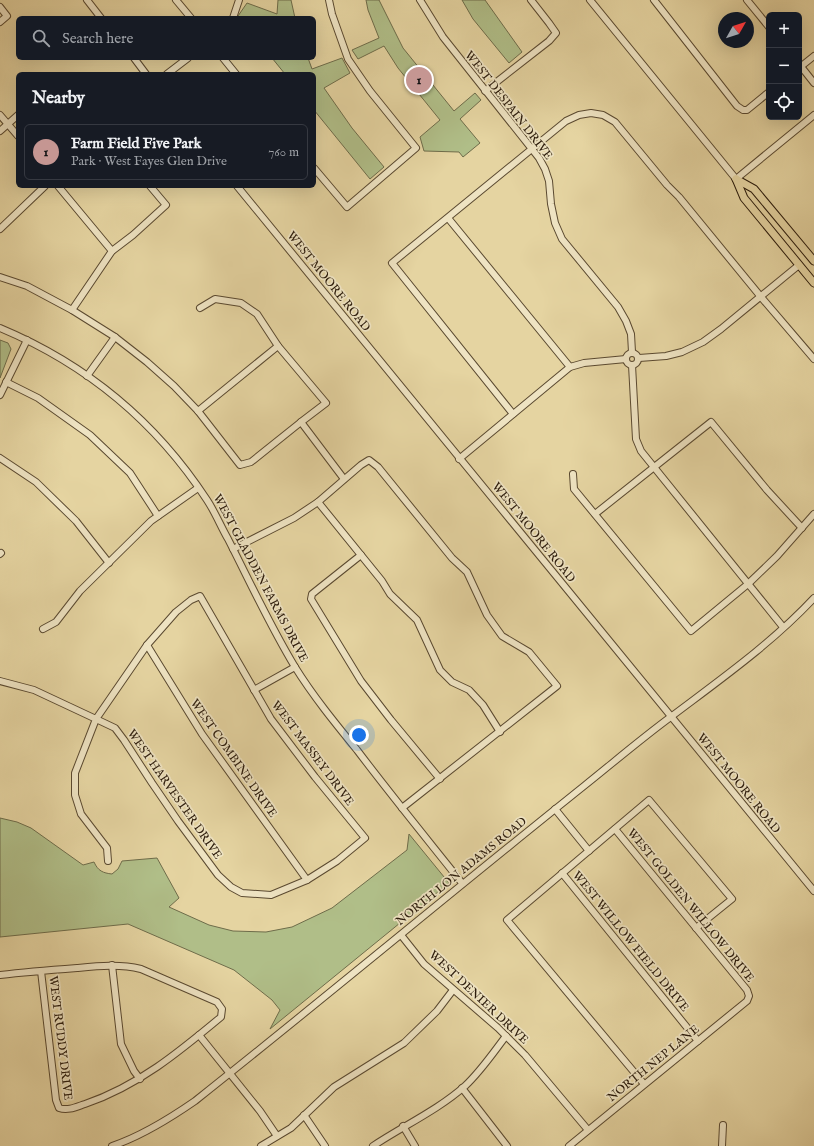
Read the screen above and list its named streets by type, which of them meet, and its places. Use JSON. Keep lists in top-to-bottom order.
{
  "streets": {
    "street": [
      "WEST DESPAIN DRIVE",
      "WEST MOORE ROAD",
      "WEST GLADDEN FARMS DRIVE",
      "WEST MASSEY DRIVE",
      "WEST COMBINE DRIVE",
      "WEST HARVESTER DRIVE",
      "NORTH LON ADAMS ROAD",
      "WEST GOLDEN WILLOW DRIVE",
      "WEST WILLOW FIELD DRIVE",
      "WEST DENIER DRIVE",
      "WEST RUDDY DRIVE",
      "NORTH NEP LANE"
    ]
  },
  "crossings": [
    ["WEST MOORE ROAD", "NORTH LON ADAMS ROAD"],
    ["WEST GLADDEN FARMS DRIVE", "NORTH LON ADAMS ROAD"],
    ["WEST MASSEY DRIVE", "WEST COMBINE DRIVE"],
    ["WEST MASSEY DRIVE", "WEST HARVESTER DRIVE"],
    ["WEST COMBINE DRIVE", "WEST HARVESTER DRIVE"],
    ["NORTH LON ADAMS ROAD", "WEST DENIER DRIVE"],
    ["WEST GOLDEN WILLOW DRIVE", "NORTH NEP LANE"],
    ["WEST WILLOW FIELD DRIVE", "NORTH NEP LANE"],
    ["WEST DENIER DRIVE", "NORTH NEP LANE"]
  ],
  "north": "top right",
  "page": {
    "map_buttons": ["+", "−"],
    "search": "Search here",
    "pins": "1",
    "heading": "Nearby",
    "list": [
      {
        "mark": "1",
        "name": "Farm Field Five Park",
        "note": "Park · West Fayes Glen Drive",
        "value": "760 m"
      }
    ]
  }
}
